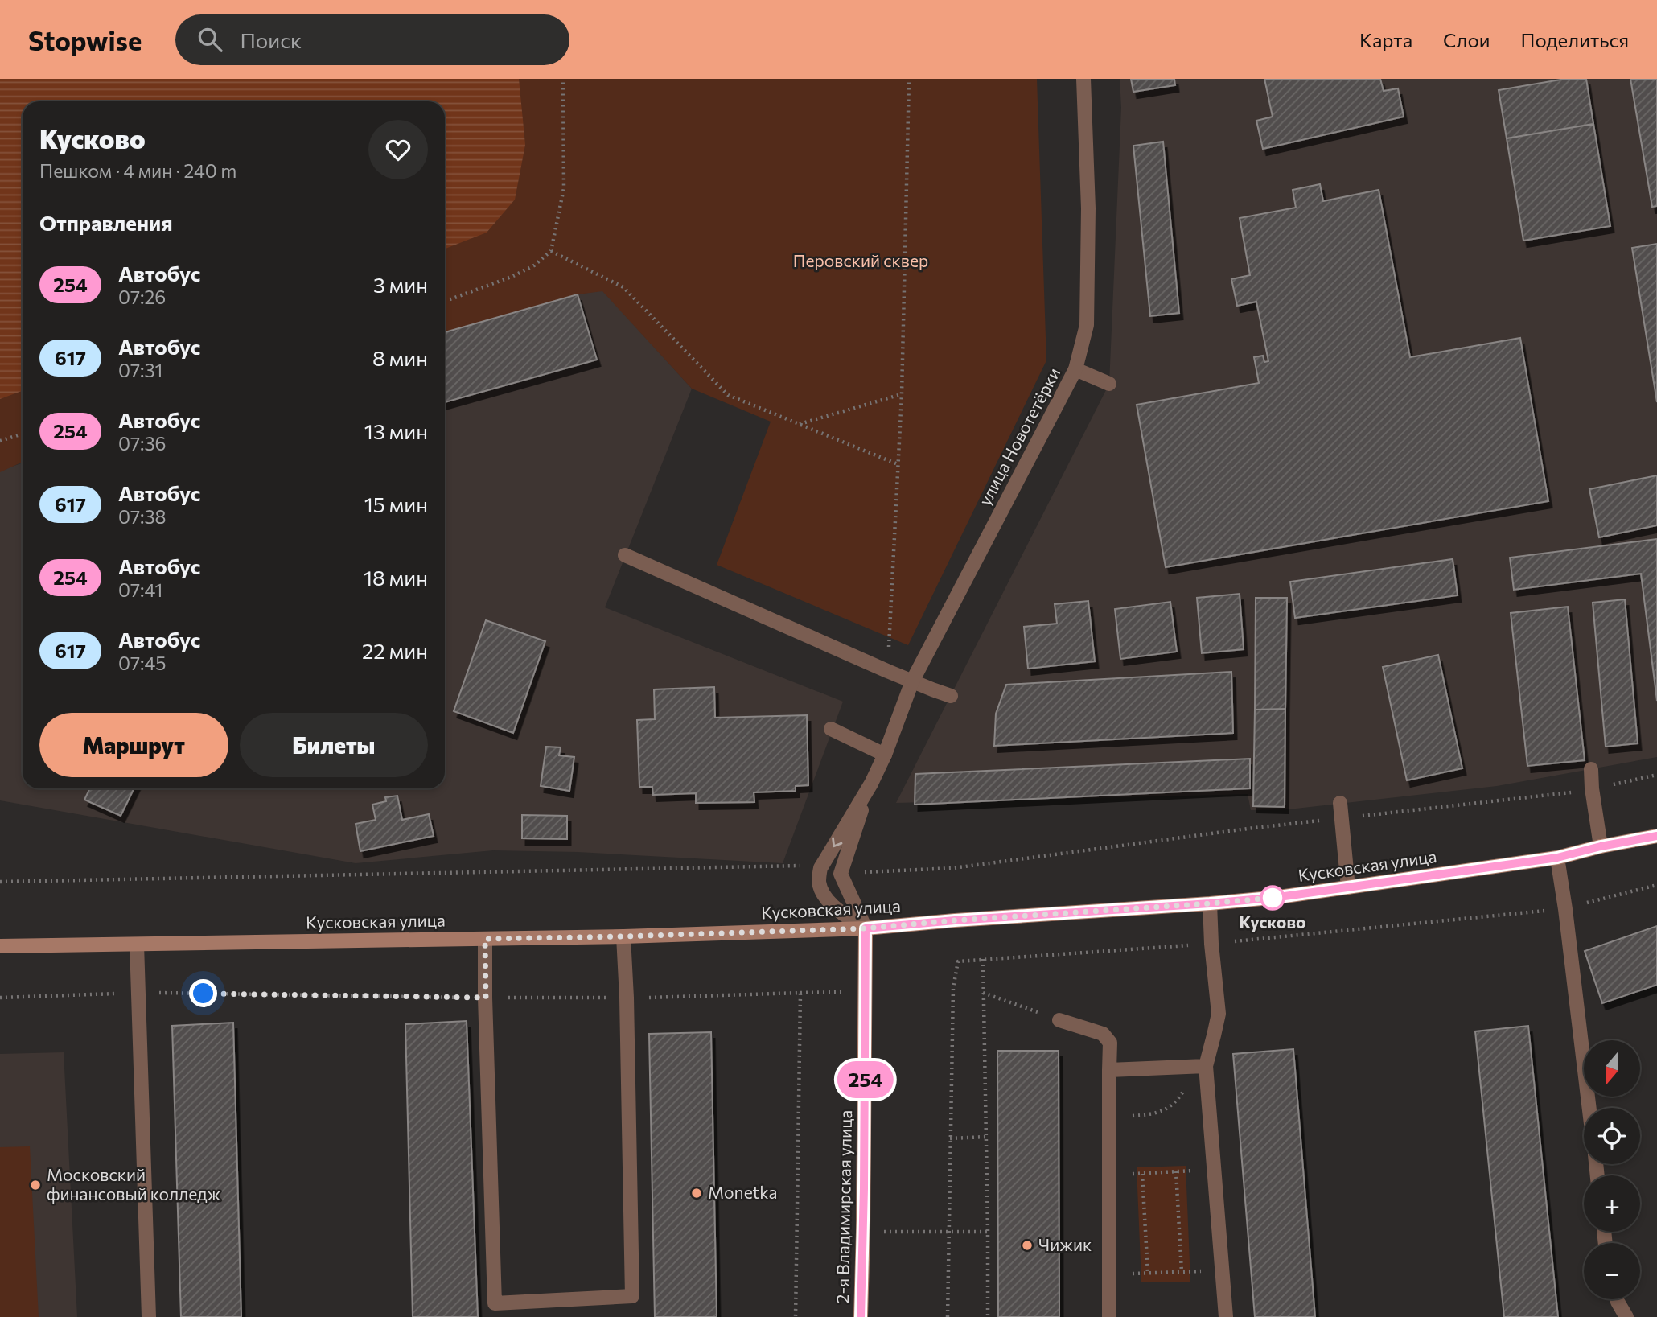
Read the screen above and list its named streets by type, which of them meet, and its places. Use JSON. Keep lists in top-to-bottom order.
{
  "streets": {
    "street": ["улица Новотетёрки", "Кусковская улица", "2-я Владимирская улица"]
  },
  "crossings": [
    ["улица Новотетёрки", "Кусковская улица"],
    ["улица Новотетёрки", "2-я Владимирская улица"],
    ["Кусковская улица", "2-я Владимирская улица"]
  ],
  "parks": ["Перовский сквер"],
  "places": [
    "Кусково",
    "Московский финансовый колледж",
    "Monetka",
    "Чижик"
  ],
  "lines": ["bus line 254"],
  "north": "bottom",
  "page": {
    "header": "Stopwise",
    "search": "Поиск",
    "nav": ["Карта", "Слои", "Поделиться"],
    "on_map": "254",
    "heading": [
      ["Кусково", "Пешком · 4 мин · 240 m"],
      "Отправления"
    ],
    "list": [
      {
        "mark": "254",
        "name": "Автобус",
        "note": "07:26",
        "value": "3 мин"
      },
      {
        "mark": "617",
        "name": "Автобус",
        "note": "07:31",
        "value": "8 мин"
      },
      {
        "mark": "254",
        "name": "Автобус",
        "note": "07:36",
        "value": "13 мин"
      },
      {
        "mark": "617",
        "name": "Автобус",
        "note": "07:38",
        "value": "15 мин"
      },
      {
        "mark": "254",
        "name": "Автобус",
        "note": "07:41",
        "value": "18 мин"
      },
      {
        "mark": "617",
        "name": "Автобус",
        "note": "07:45",
        "value": "22 мин"
      }
    ],
    "buttons": ["Маршрут", "Билеты"],
    "map_buttons": ["+", "−"]
  }
}
